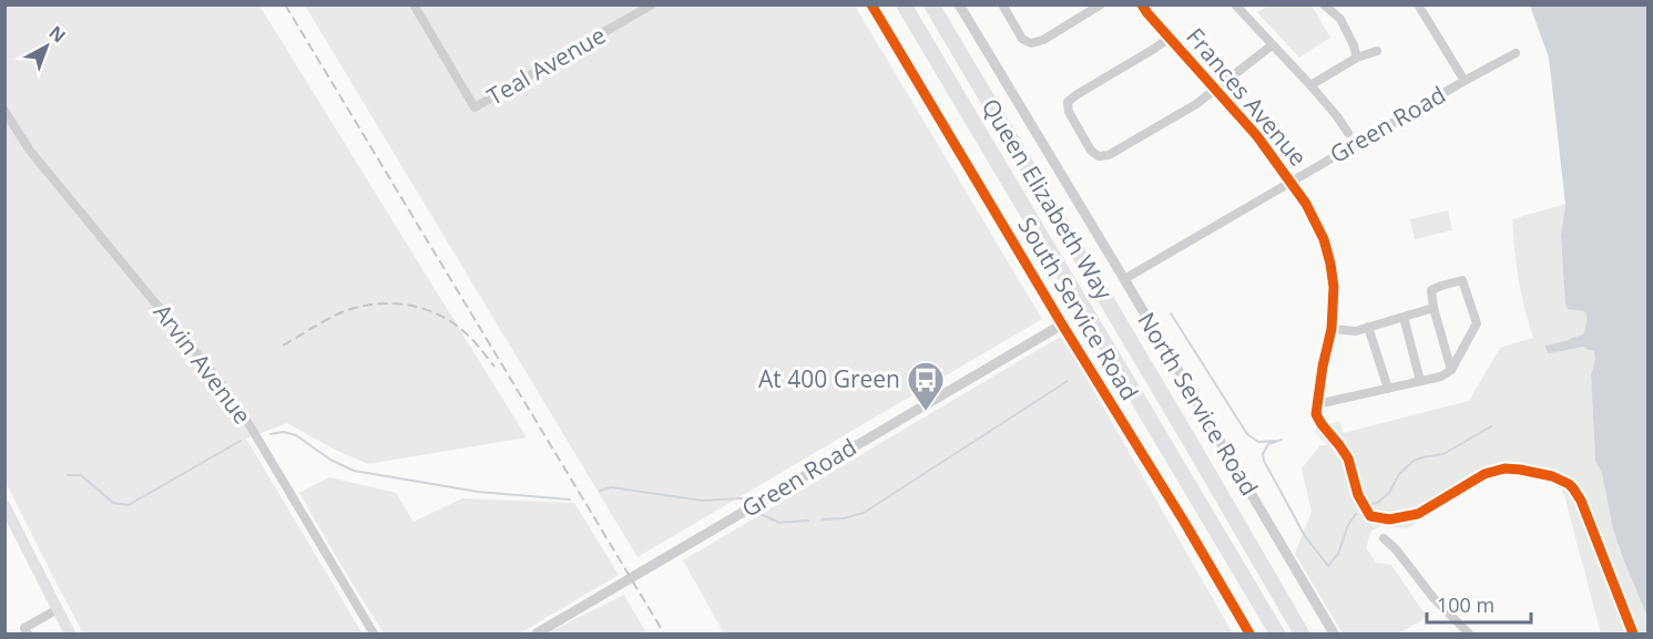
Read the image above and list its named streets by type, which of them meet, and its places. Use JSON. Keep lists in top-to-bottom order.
{
  "streets": {
    "highway": ["Queen Elizabeth Way"],
    "street": [
      "Teal Avenue",
      "Frances Avenue",
      "Green Road",
      "South Service Road",
      "Arvin Avenue",
      "North Service Road"
    ]
  },
  "crossings": [
    ["Frances Avenue", "Green Road"],
    ["Green Road", "South Service Road"],
    ["Green Road", "North Service Road"]
  ],
  "places": {
    "bus stop": ["At 400 Green"]
  },
  "scale_bar": "100 m",
  "north": "top right"
}
